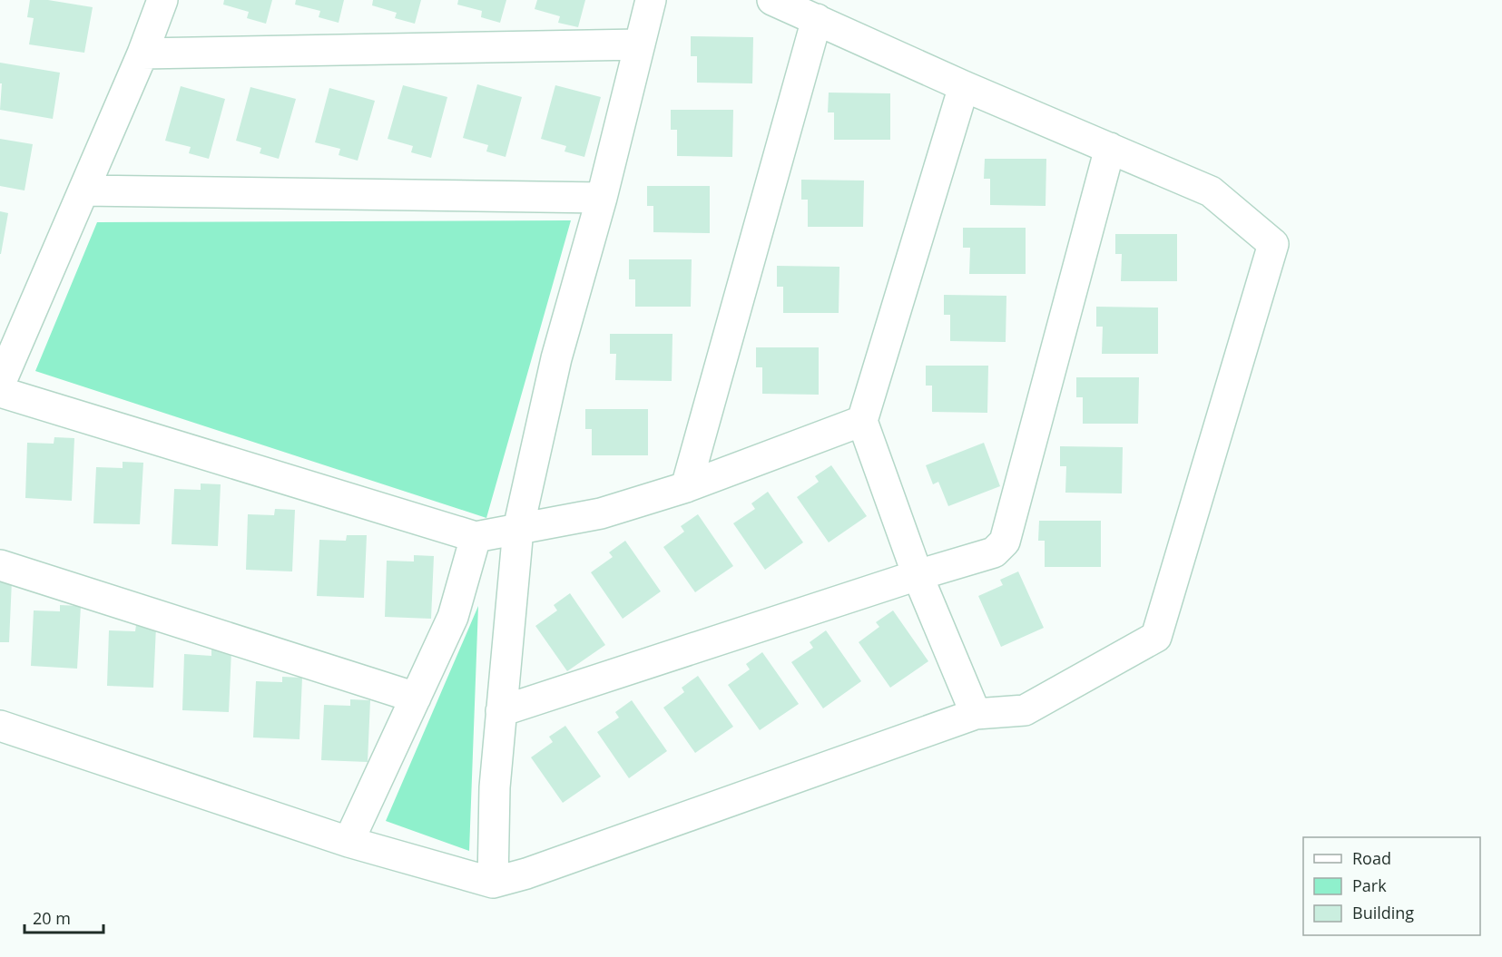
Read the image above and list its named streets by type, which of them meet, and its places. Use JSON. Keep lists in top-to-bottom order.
{
  "legend": ["Road", "Park", "Building"],
  "scale_bar": "20 m"
}
